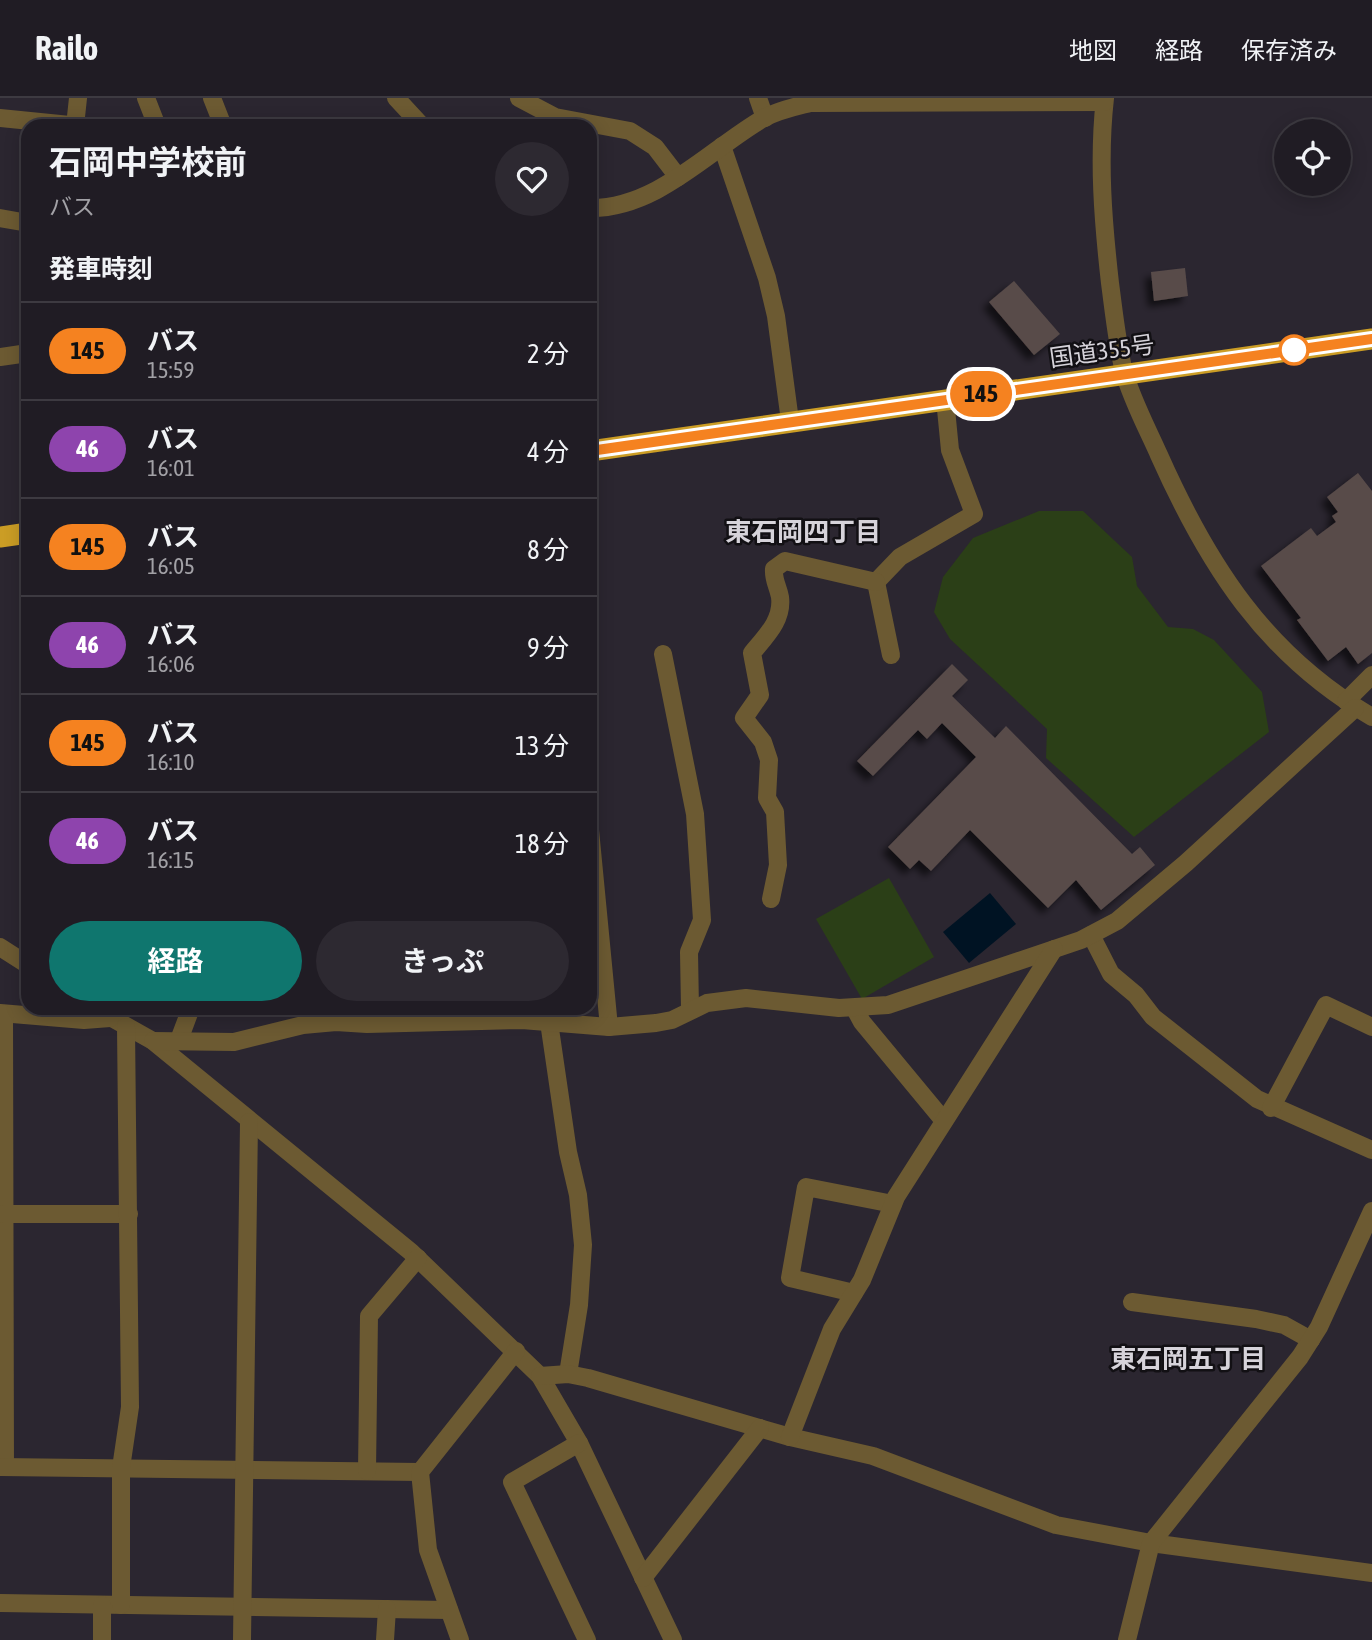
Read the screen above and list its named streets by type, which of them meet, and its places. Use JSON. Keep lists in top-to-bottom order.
{
  "streets": {
    "highway": ["国道355号"]
  },
  "districts": ["東石岡四丁目", "東石岡五丁目"],
  "lines": ["bus line 145"],
  "page": {
    "header": "Railo",
    "nav": ["地図", "経路", "保存済み"],
    "on_map": "145",
    "heading": [
      ["石岡中学校前", "バス"],
      "発車時刻"
    ],
    "list": [
      {
        "mark": "145",
        "name": "バス",
        "note": "15:59",
        "value": "2 分"
      },
      {
        "mark": "46",
        "name": "バス",
        "note": "16:01",
        "value": "4 分"
      },
      {
        "mark": "145",
        "name": "バス",
        "note": "16:05",
        "value": "8 分"
      },
      {
        "mark": "46",
        "name": "バス",
        "note": "16:06",
        "value": "9 分"
      },
      {
        "mark": "145",
        "name": "バス",
        "note": "16:10",
        "value": "13 分"
      },
      {
        "mark": "46",
        "name": "バス",
        "note": "16:15",
        "value": "18 分"
      }
    ],
    "buttons": ["経路", "きっぷ"]
  }
}
